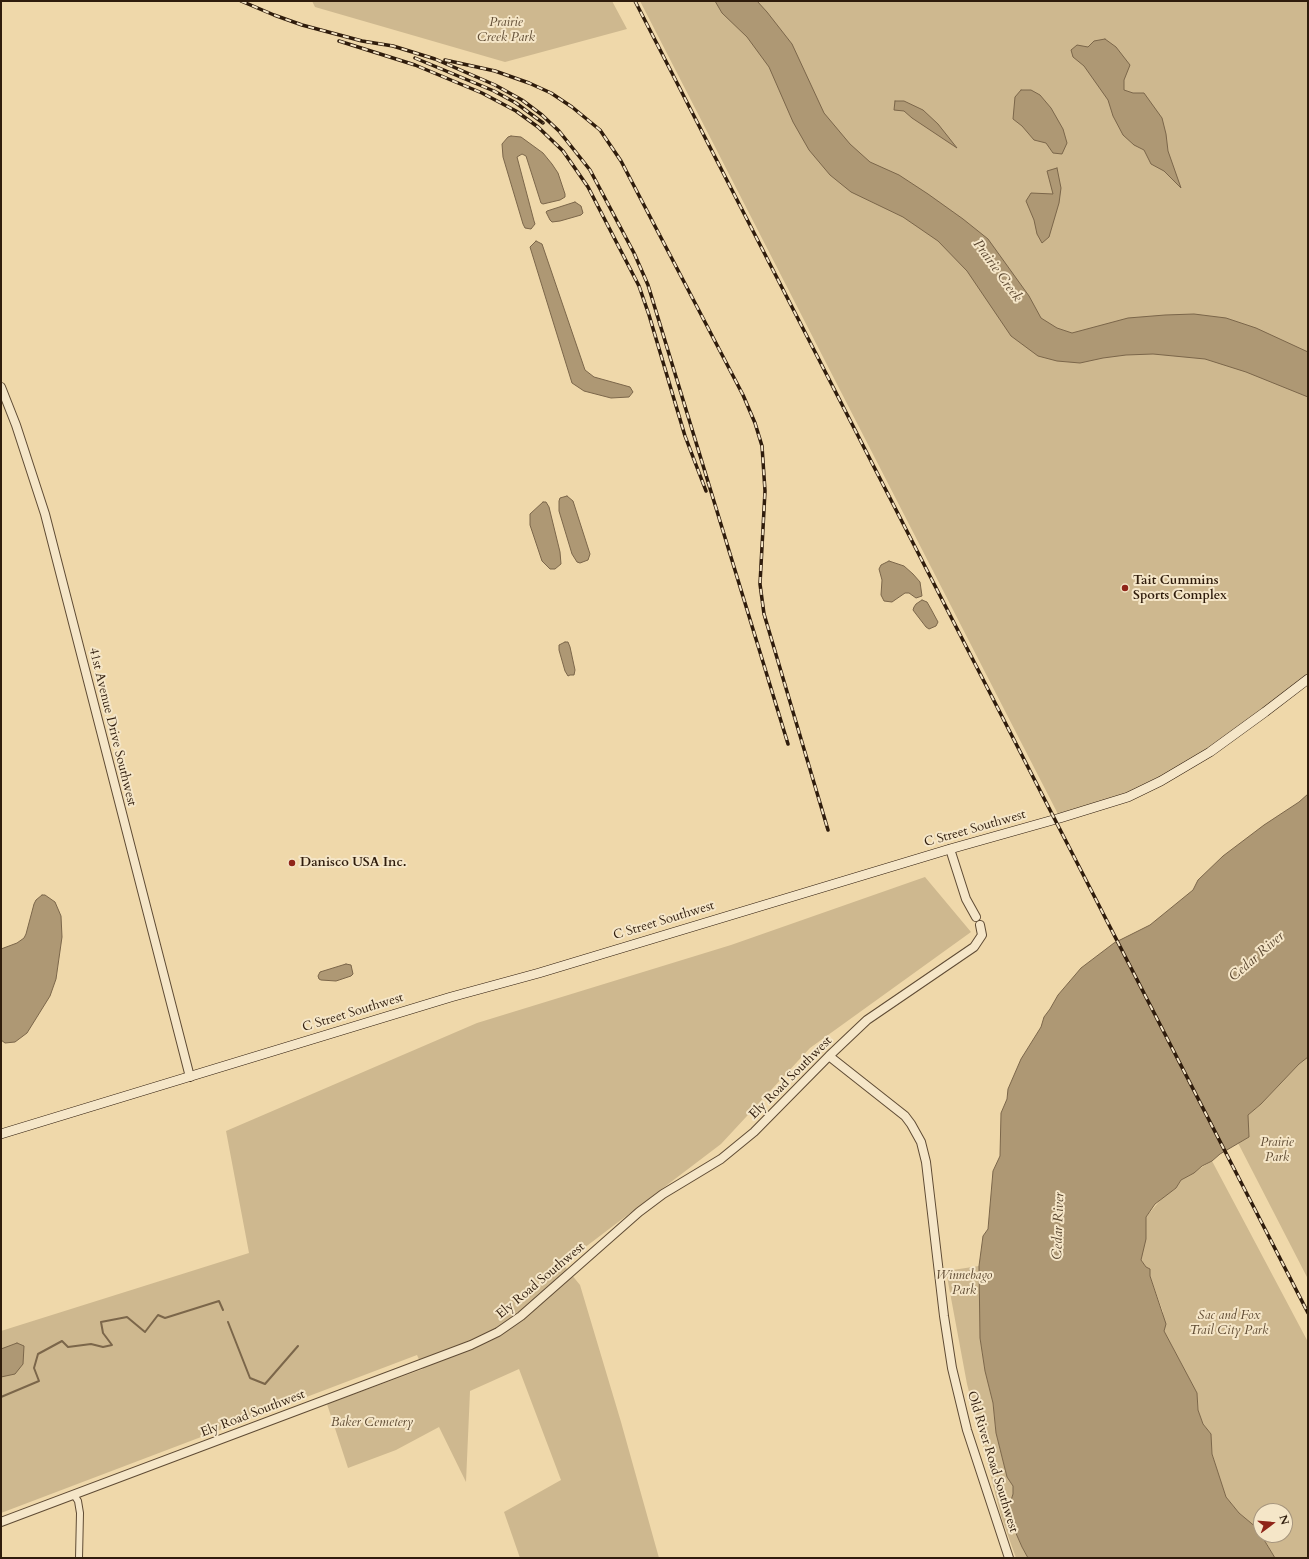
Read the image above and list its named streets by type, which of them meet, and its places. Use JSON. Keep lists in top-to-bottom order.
{
  "streets": {
    "main road": ["C Street Southwest"],
    "street": ["41st Avenue Drive Southwest", "Ely Road Southwest", "Old River Road Southwest"]
  },
  "crossings": [
    ["41st Avenue Drive Southwest", "C Street Southwest"],
    ["C Street Southwest", "Ely Road Southwest"],
    ["Ely Road Southwest", "Old River Road Southwest"]
  ],
  "water": ["Prairie Creek", "Cedar River"],
  "parks": [
    "Prairie Creek Park",
    "Prairie Park",
    "Winnebago Park",
    "Sac and Fox Trail City Park",
    "Baker Cemetery"
  ],
  "places": ["Tait Cummins Sports Complex", "Danisco USA Inc."],
  "north": "right"
}
